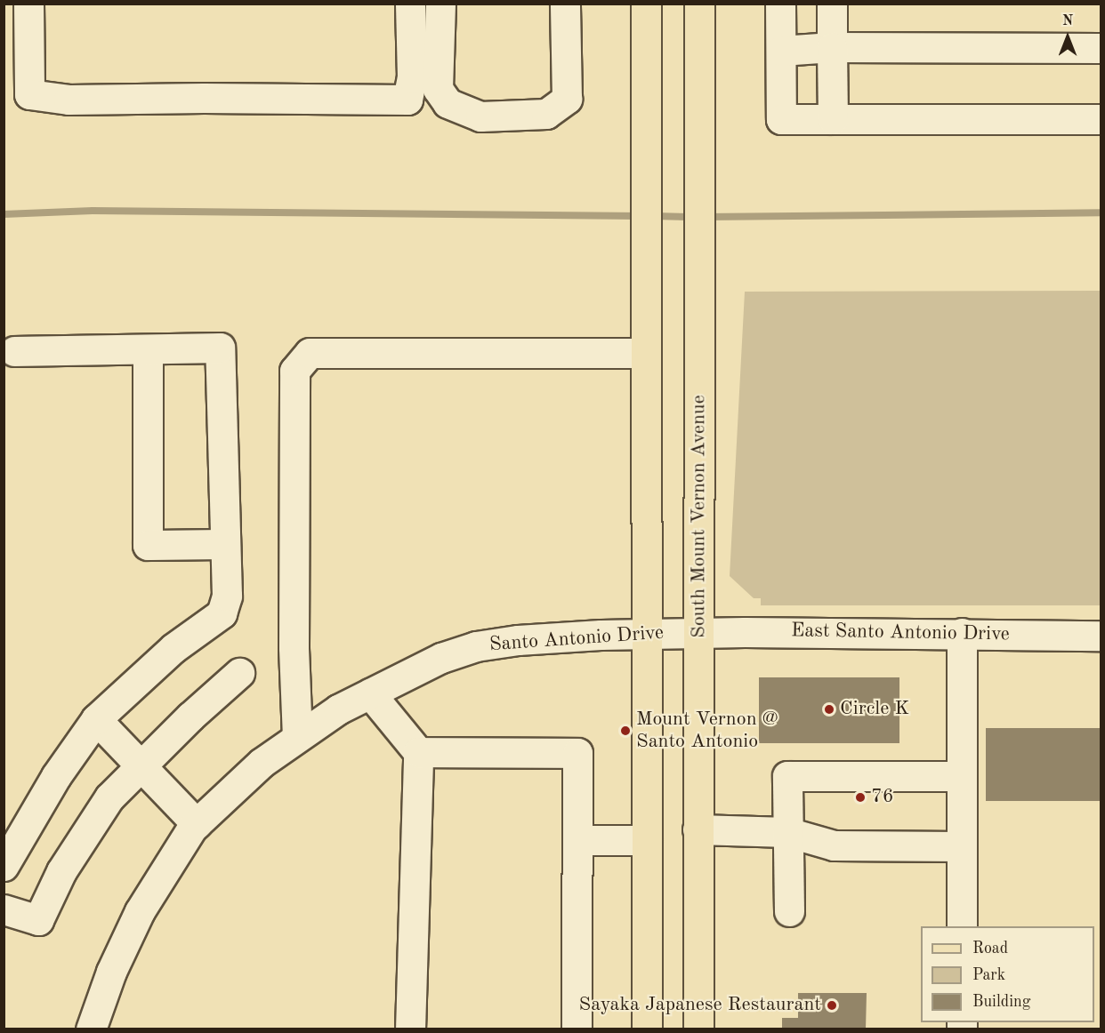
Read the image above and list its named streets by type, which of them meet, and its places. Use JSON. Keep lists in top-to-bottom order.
{
  "streets": {
    "main road": ["South Mount Vernon Avenue"],
    "street": ["East Santo Antonio Drive", "Santo Antonio Drive"]
  },
  "crossings": [
    ["South Mount Vernon Avenue", "East Santo Antonio Drive"],
    ["South Mount Vernon Avenue", "Santo Antonio Drive"],
    ["East Santo Antonio Drive", "Santo Antonio Drive"]
  ],
  "places": [
    "Circle K",
    "Mount Vernon @ Santo Antonio",
    "76",
    "Sayaka Japanese Restaurant"
  ],
  "legend": ["Road", "Park", "Building"],
  "north": "top"
}
